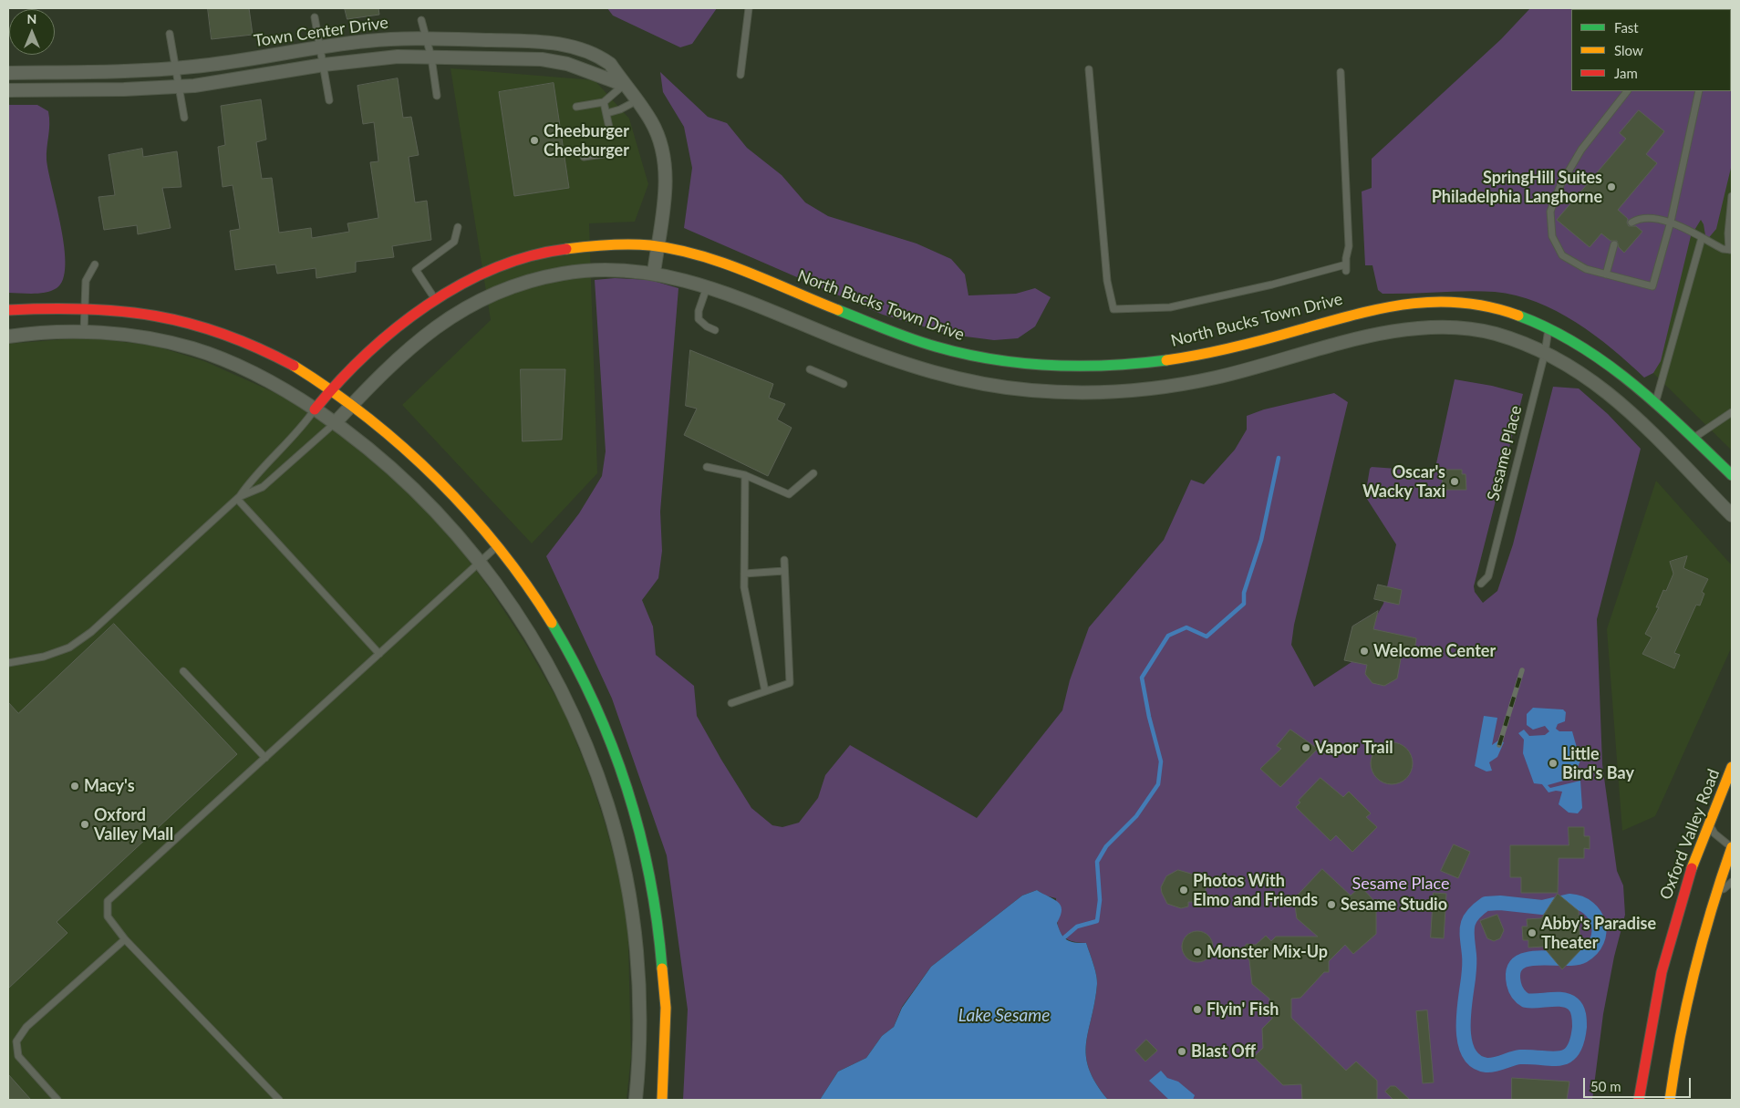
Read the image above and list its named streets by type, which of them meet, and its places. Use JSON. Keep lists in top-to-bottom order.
{
  "streets": {
    "street": ["Town Center Drive", "North Bucks Town Drive", "Oxford Valley Road"],
    "lane": ["Sesame Place"]
  },
  "crossings": [
    ["Town Center Drive", "North Bucks Town Drive"],
    ["North Bucks Town Drive", "Sesame Place"]
  ],
  "water": ["Lake Sesame"],
  "parks": ["Sesame Place"],
  "places": [
    "Cheeburger Cheeburger",
    "SpringHill Suites Philadelphia Langhorne",
    "Oscar's Wacky Taxi",
    "Welcome Center",
    "Vapor Trail",
    "Little Bird's Bay",
    "Macy's",
    "Oxford Valley Mall",
    "Photos With Elmo and Friends",
    "Sesame Studio",
    "Abby's Paradise Theater",
    "Monster Mix-Up",
    "Flyin' Fish",
    "Blast Off"
  ],
  "legend": ["Fast", "Slow", "Jam"],
  "scale_bar": "50 m",
  "north": "top"
}
